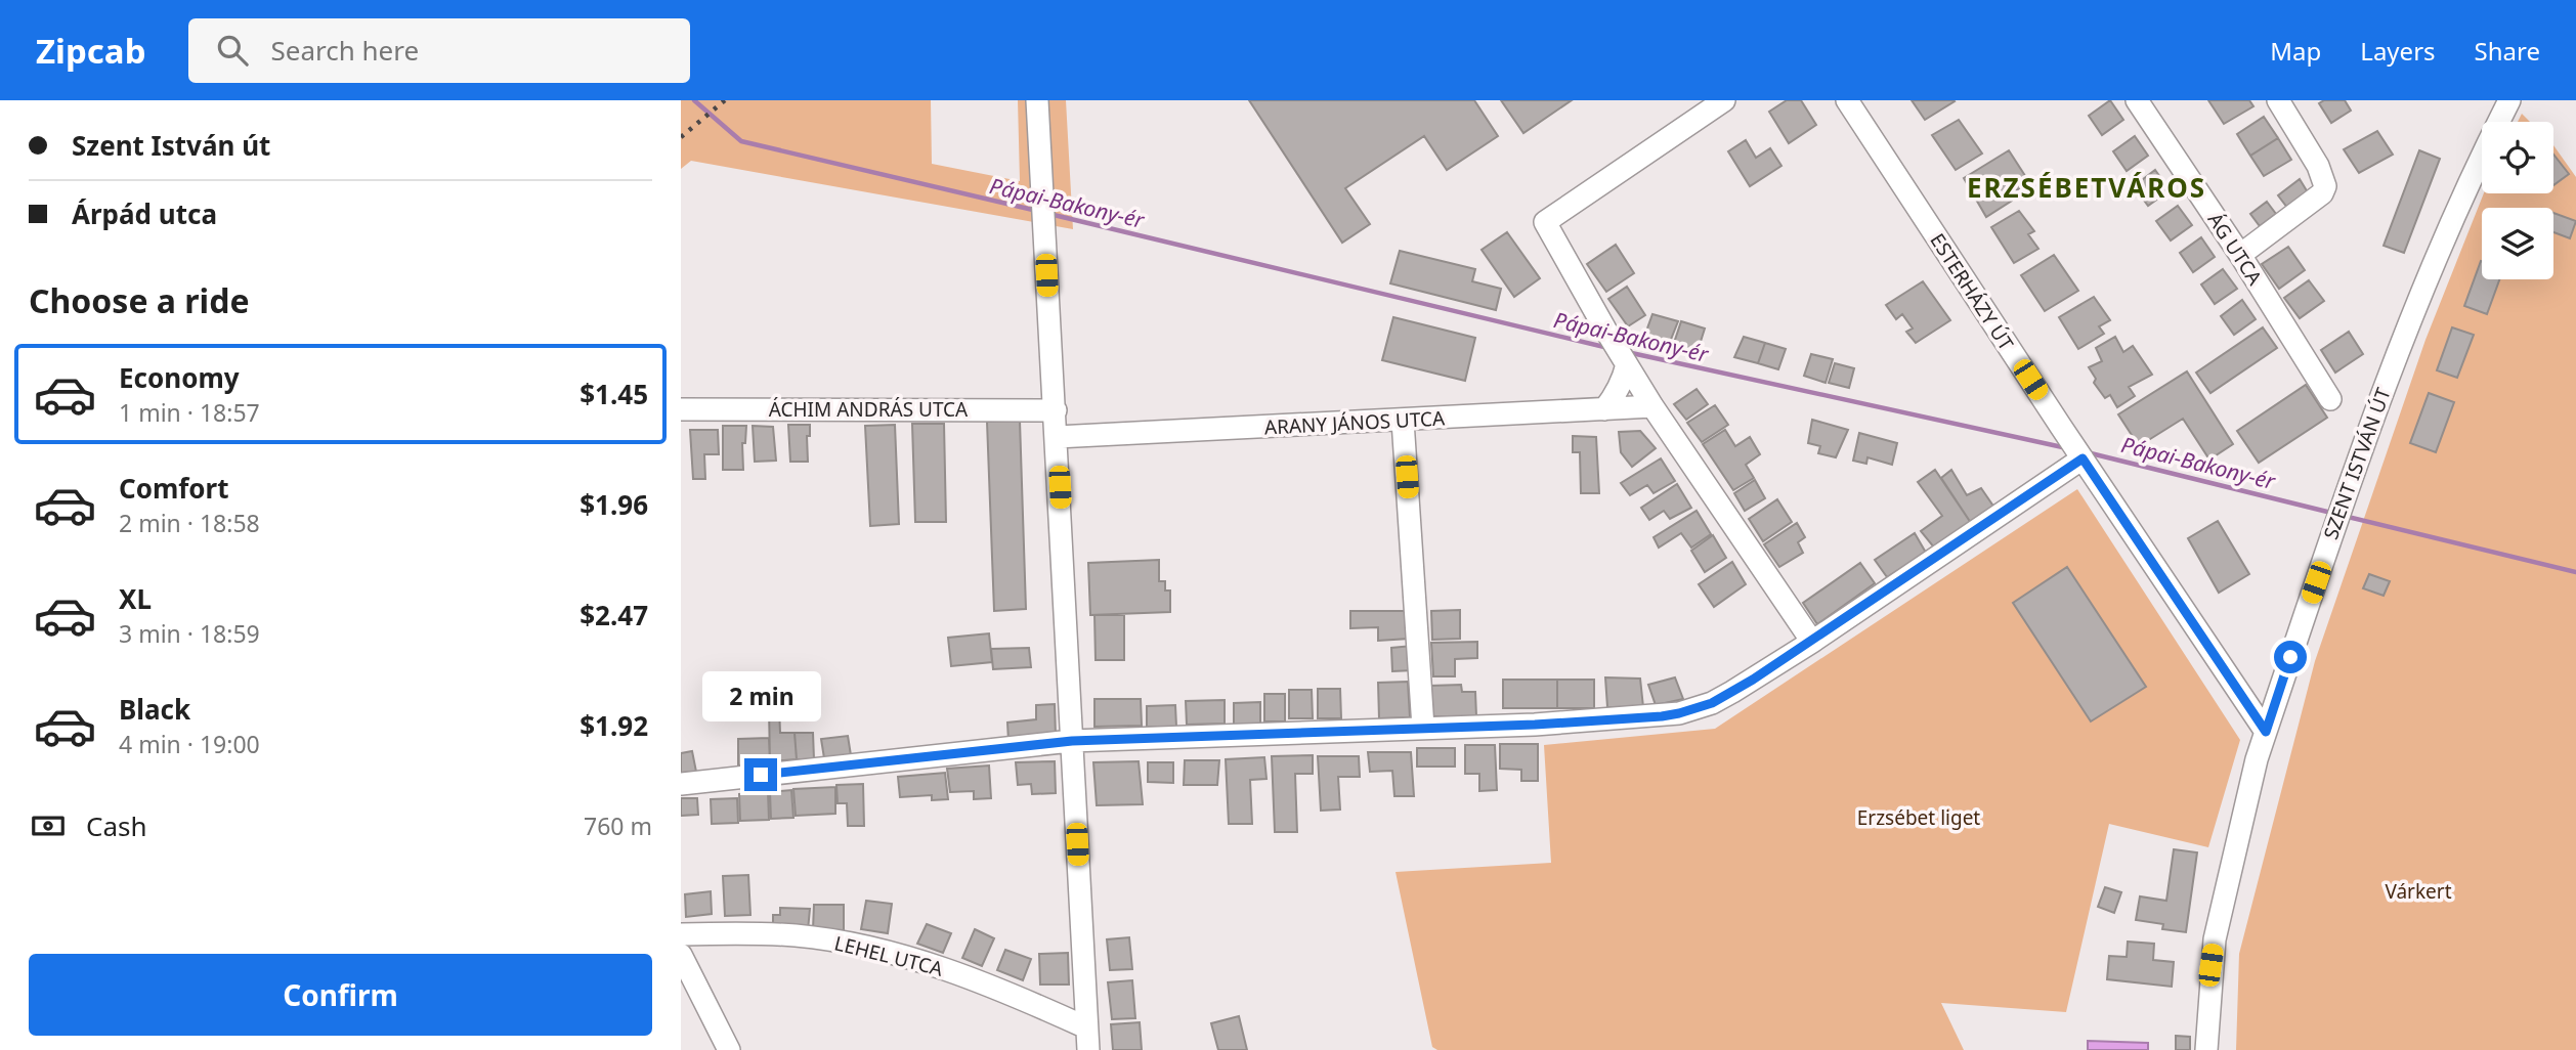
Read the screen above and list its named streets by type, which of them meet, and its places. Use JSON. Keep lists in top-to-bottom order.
{
  "streets": {
    "street": [
      "ÁG UTCA",
      "ESTERHÁZY ÚT",
      "ÁCHIM ANDRÁS UTCA",
      "ARANY JÁNOS UTCA",
      "SZENT ISTVÁN ÚT",
      "LEHEL UTCA"
    ]
  },
  "crossings": [
    ["ESTERHÁZY ÚT", "SZENT ISTVÁN ÚT"]
  ],
  "districts": ["ERZSÉBETVÁROS"],
  "water": ["Pápai-Bakony-ér"],
  "parks": ["Erzsébet liget", "Várkert"],
  "page": {
    "header": "Zipcab",
    "search": "Search here",
    "nav": ["Map", "Layers", "Share"],
    "banner": ["Szent István út", "Árpád utca"],
    "heading": "Choose a ride",
    "list": [
      {
        "name": "Economy",
        "note": "1 min · 18:57",
        "value": "$1.45"
      },
      {
        "name": "Comfort",
        "note": "2 min · 18:58",
        "value": "$1.96"
      },
      {
        "name": "XL",
        "note": "3 min · 18:59",
        "value": "$2.47"
      },
      {
        "name": "Black",
        "note": "4 min · 19:00",
        "value": "$1.92"
      }
    ],
    "bubble": "2 min",
    "pay": ["Cash", "760 m"],
    "buttons": "Confirm"
  }
}
